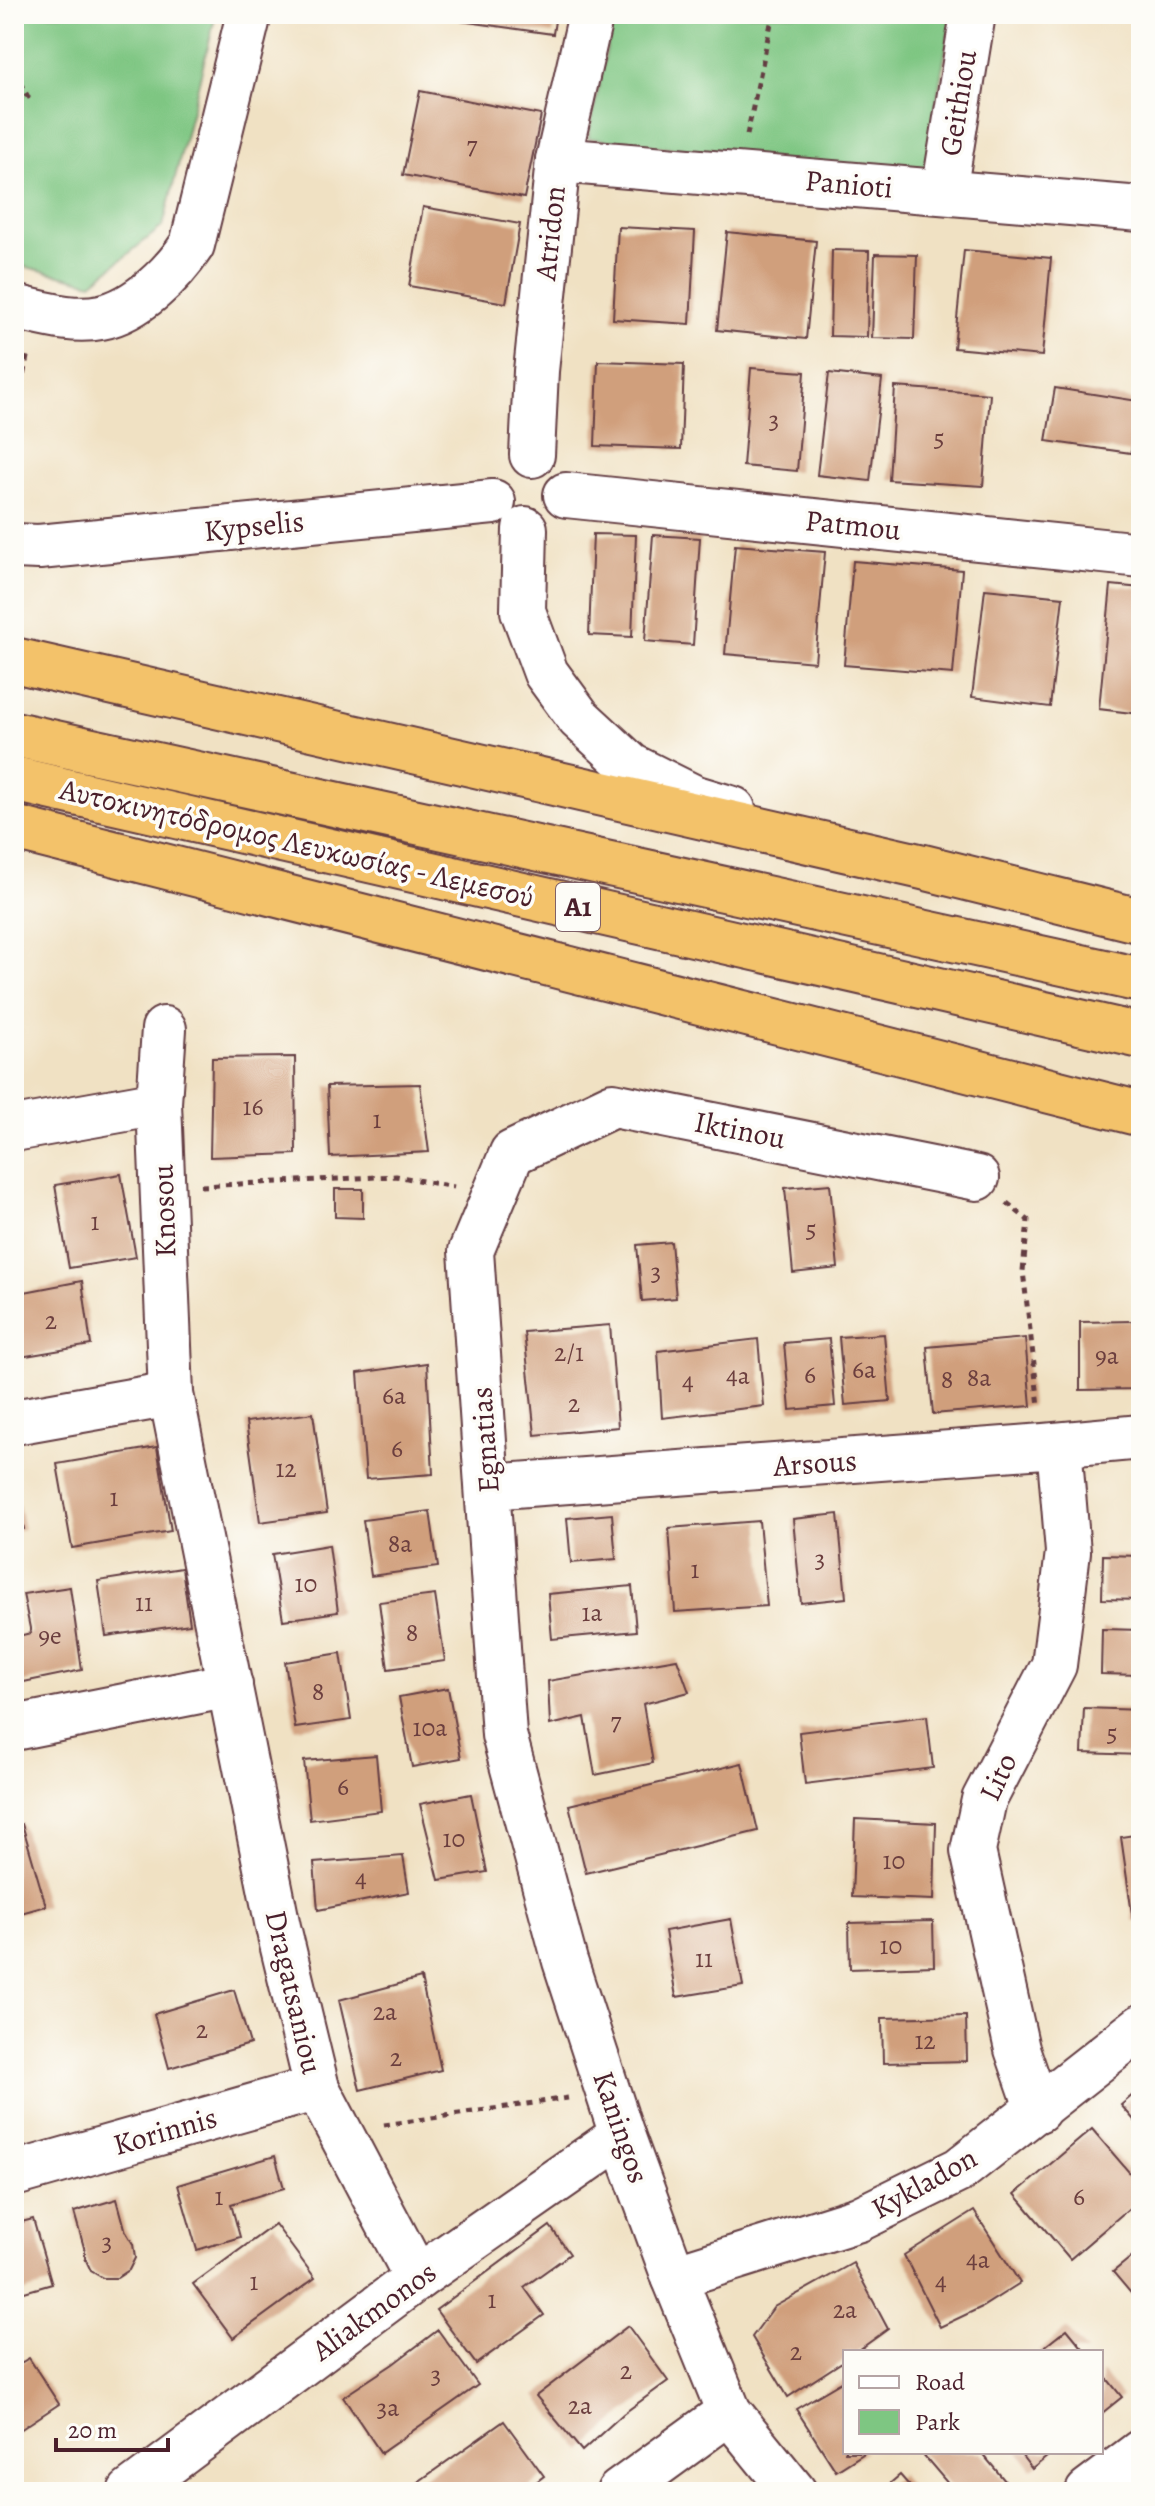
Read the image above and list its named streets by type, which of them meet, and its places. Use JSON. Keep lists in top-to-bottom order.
{
  "streets": {
    "highway": ["Αυτοκινητόδρομος Λευκωσίας - Λεμεσού", "A1"],
    "street": [
      "Geithiou",
      "Panioti",
      "Atridon",
      "Patmou",
      "Kypselis",
      "Iktinou",
      "Knosou",
      "Egnatias",
      "Arsous",
      "Lito",
      "Dragatsaniou",
      "Kaningos",
      "Korinnis",
      "Kykladon",
      "Aliakmonos"
    ]
  },
  "crossings": [
    ["Geithiou", "Panioti"],
    ["Panioti", "Atridon"],
    ["Atridon", "Patmou"],
    ["Atridon", "Kypselis"],
    ["Patmou", "Kypselis"],
    ["Iktinou", "Egnatias"],
    ["Knosou", "Dragatsaniou"],
    ["Egnatias", "Arsous"],
    ["Egnatias", "Kaningos"],
    ["Arsous", "Lito"],
    ["Lito", "Kykladon"],
    ["Dragatsaniou", "Korinnis"],
    ["Dragatsaniou", "Aliakmonos"],
    ["Kaningos", "Kykladon"],
    ["Kaningos", "Aliakmonos"]
  ],
  "house_numbers": [
    "7",
    "3",
    "5",
    "16",
    "1",
    "1",
    "5",
    "3",
    "2",
    "2/1",
    "9a",
    "6a",
    "6",
    "4a",
    "8a",
    "8",
    "4",
    "6a",
    "2",
    "6",
    "12",
    "1",
    "8a",
    "3",
    "1",
    "10",
    "11",
    "1a",
    "8",
    "9e",
    "8",
    "7",
    "10a",
    "5",
    "6",
    "10",
    "10",
    "4",
    "10",
    "11",
    "2a",
    "2",
    "12",
    "2",
    "1",
    "6",
    "3",
    "4a",
    "1",
    "4",
    "1",
    "2a",
    "2",
    "2",
    "3",
    "2a",
    "3a"
  ],
  "legend": ["Road", "Park"],
  "scale_bar": "20 m"
}
